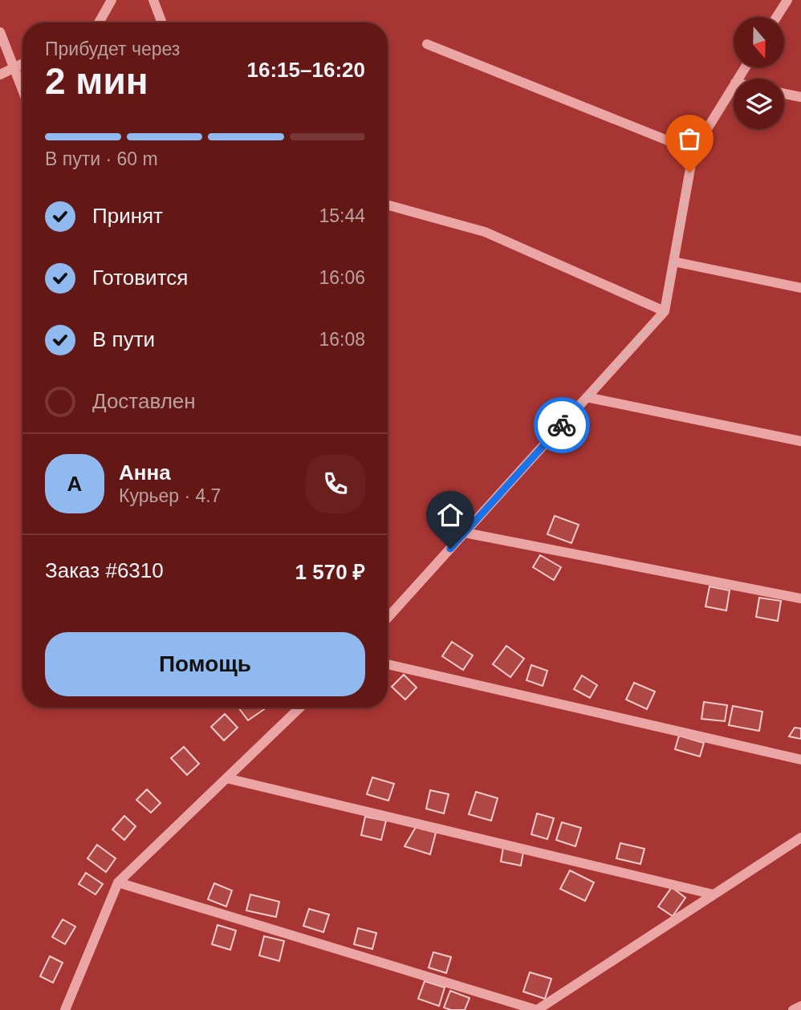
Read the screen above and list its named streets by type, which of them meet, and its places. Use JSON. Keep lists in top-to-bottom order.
{
  "north": "bottom",
  "page": {
    "heading": ["2 мин", "Прибудет через", "16:15–16:20"],
    "panel": [
      "Анна",
      "Курьер · 4.7",
      "Заказ #6310",
      "1 570 ₽"
    ],
    "bar": "В пути · 60 m",
    "list": [
      ["Принят", "15:44"],
      ["Готовится", "16:06"],
      ["В пути", "16:08"],
      "Доставлен"
    ],
    "round": "А",
    "buttons": "Помощь"
  }
}
